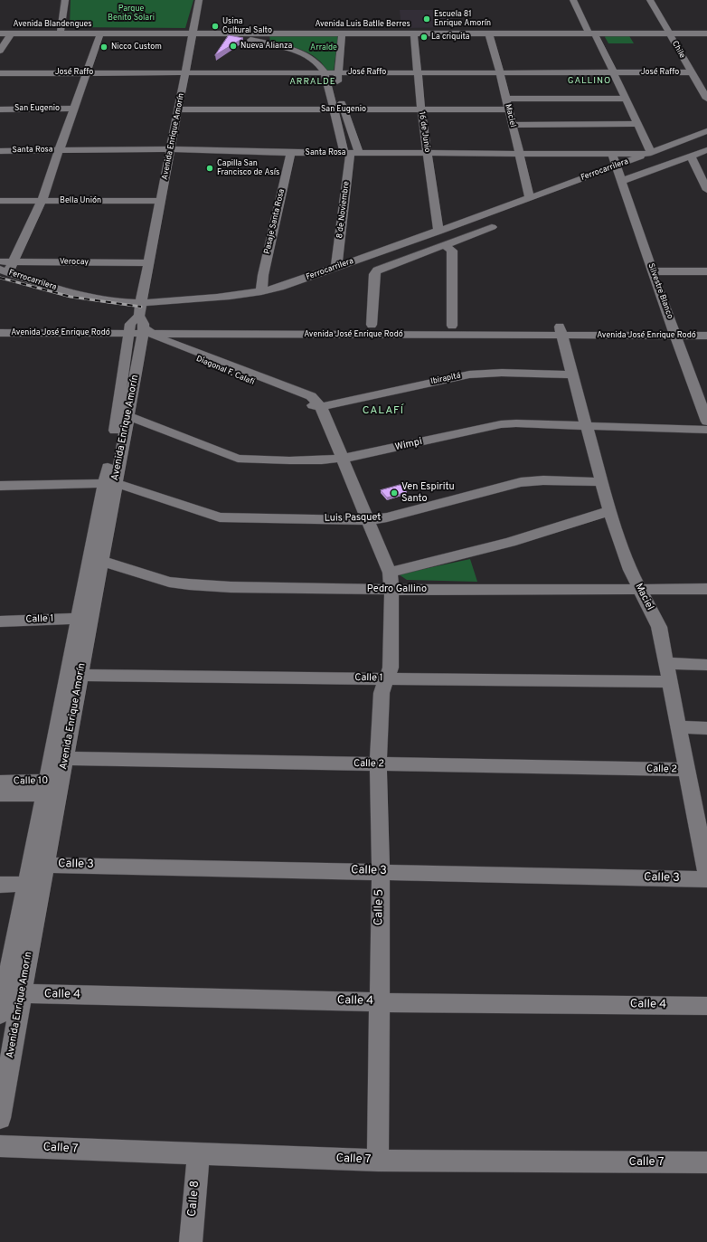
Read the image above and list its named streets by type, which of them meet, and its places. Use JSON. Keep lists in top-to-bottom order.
{
  "streets": {
    "street": [
      "Avenida Blandengues",
      "Avenida Luis Batlle Berres",
      "Chile",
      "José Raffo",
      "San Eugenio",
      "Maciel",
      "16 de Junio",
      "Avenida Enrique Amorín",
      "Santa Rosa",
      "Ferrocarrilera",
      "Bella Unión",
      "8 de Noviembre",
      "Pasaje Santa Rosa",
      "Verocay",
      "Silvestre Blanco",
      "Avenida José Enrique Rodó",
      "Diagonal F. Calafi",
      "Ibirapitá",
      "Wimpi",
      "Luis Pasquet",
      "Pedro Gallino",
      "Calle 1",
      "Calle 2",
      "Calle 10",
      "Calle 3",
      "Calle 5",
      "Calle 4",
      "Calle 7",
      "Calle 8"
    ]
  },
  "crossings": [
    ["Avenida Blandengues", "Avenida Luis Batlle Berres"],
    ["Avenida Blandengues", "Avenida Enrique Amorín"],
    ["Avenida Luis Batlle Berres", "Chile"],
    ["Avenida Luis Batlle Berres", "Maciel"],
    ["Avenida Luis Batlle Berres", "16 de Junio"],
    ["Avenida Luis Batlle Berres", "Avenida Enrique Amorín"],
    ["Avenida Luis Batlle Berres", "8 de Noviembre"],
    ["Chile", "José Raffo"],
    ["José Raffo", "Maciel"],
    ["José Raffo", "16 de Junio"],
    ["José Raffo", "Avenida Enrique Amorín"],
    ["José Raffo", "8 de Noviembre"],
    ["San Eugenio", "Maciel"],
    ["San Eugenio", "16 de Junio"],
    ["San Eugenio", "Avenida Enrique Amorín"],
    ["San Eugenio", "8 de Noviembre"],
    ["Maciel", "Santa Rosa"],
    ["Maciel", "Ferrocarrilera"],
    ["Maciel", "Avenida José Enrique Rodó"],
    ["Maciel", "Ibirapitá"],
    ["Maciel", "Wimpi"],
    ["Maciel", "Luis Pasquet"],
    ["Maciel", "Pedro Gallino"],
    ["Maciel", "Calle 1"],
    ["Maciel", "Calle 2"],
    ["16 de Junio", "Santa Rosa"],
    ["16 de Junio", "Ferrocarrilera"],
    ["Avenida Enrique Amorín", "Santa Rosa"],
    ["Avenida Enrique Amorín", "Ferrocarrilera"],
    ["Avenida Enrique Amorín", "Bella Unión"],
    ["Avenida Enrique Amorín", "Verocay"],
    ["Avenida Enrique Amorín", "Avenida José Enrique Rodó"],
    ["Avenida Enrique Amorín", "Diagonal F. Calafi"],
    ["Avenida Enrique Amorín", "Wimpi"],
    ["Avenida Enrique Amorín", "Luis Pasquet"],
    ["Avenida Enrique Amorín", "Pedro Gallino"],
    ["Avenida Enrique Amorín", "Calle 1"],
    ["Avenida Enrique Amorín", "Calle 2"],
    ["Avenida Enrique Amorín", "Calle 10"],
    ["Avenida Enrique Amorín", "Calle 3"],
    ["Avenida Enrique Amorín", "Calle 4"],
    ["Santa Rosa", "Ferrocarrilera"],
    ["Santa Rosa", "8 de Noviembre"],
    ["Santa Rosa", "Pasaje Santa Rosa"],
    ["Santa Rosa", "Silvestre Blanco"],
    ["Ferrocarrilera", "8 de Noviembre"],
    ["Ferrocarrilera", "Pasaje Santa Rosa"],
    ["Ferrocarrilera", "Silvestre Blanco"],
    ["Ferrocarrilera", "Avenida José Enrique Rodó"],
    ["Ferrocarrilera", "Diagonal F. Calafi"],
    ["Silvestre Blanco", "Avenida José Enrique Rodó"],
    ["Avenida José Enrique Rodó", "Diagonal F. Calafi"],
    ["Diagonal F. Calafi", "Ibirapitá"],
    ["Pedro Gallino", "Calle 5"],
    ["Calle 1", "Calle 5"],
    ["Calle 2", "Calle 5"],
    ["Calle 3", "Calle 5"],
    ["Calle 5", "Calle 4"],
    ["Calle 5", "Calle 7"],
    ["Calle 7", "Calle 8"]
  ],
  "districts": ["GALLINO", "ARRALDE", "CALAFÍ"],
  "parks": ["Parque Benito Solari", "Arralde"],
  "places": [
    "Escuela 81 Enrique Amorín",
    "Usina Cultural Salto",
    "La criquita",
    "Nueva Alianza",
    "Nicco Custom",
    "Capilla San Francisco de Asís",
    "Ven Espiritu Santo"
  ]
}
